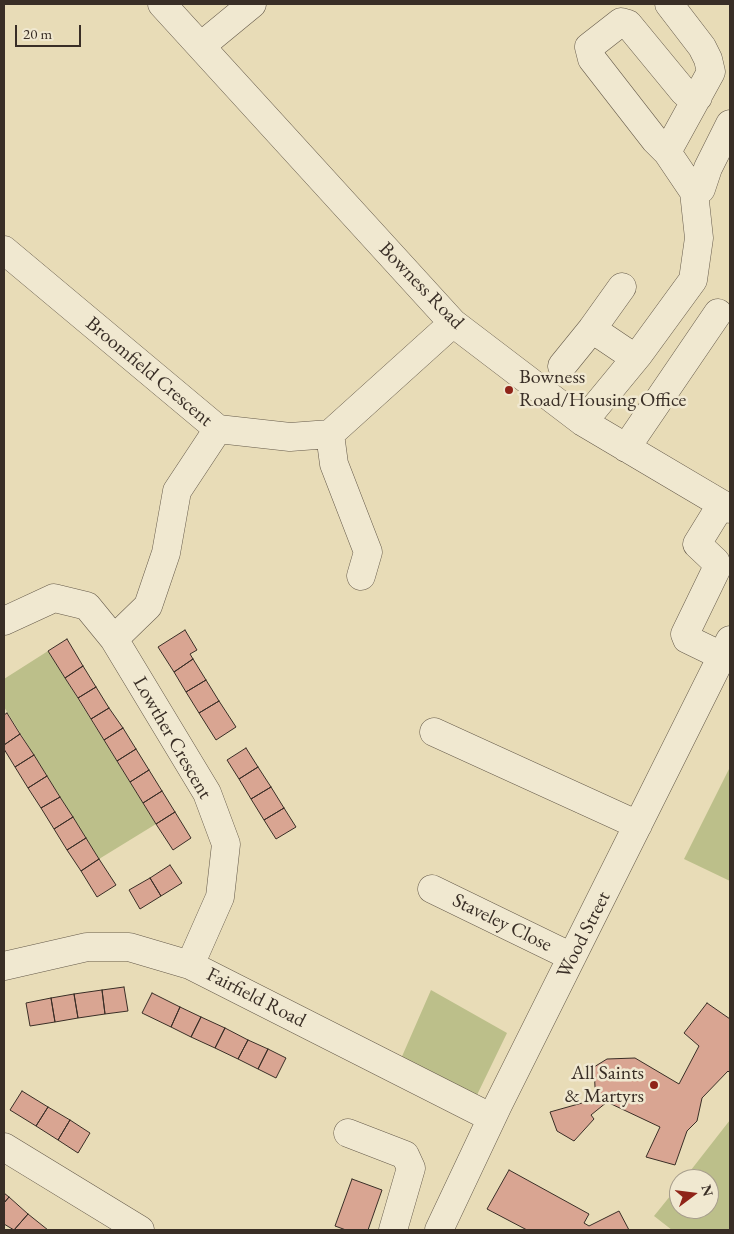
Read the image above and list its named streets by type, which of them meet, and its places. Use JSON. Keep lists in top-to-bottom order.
{
  "streets": {
    "street": [
      "Bowness Road",
      "Broomfield Crescent",
      "Lowther Crescent",
      "Staveley Close",
      "Wood Street",
      "Fairfield Road"
    ]
  },
  "crossings": [
    ["Lowther Crescent", "Fairfield Road"],
    ["Staveley Close", "Wood Street"],
    ["Wood Street", "Fairfield Road"]
  ],
  "places": ["Bowness Road/Housing Office", "All Saints & Martyrs"],
  "scale_bar": "20 m",
  "north": "right"
}
